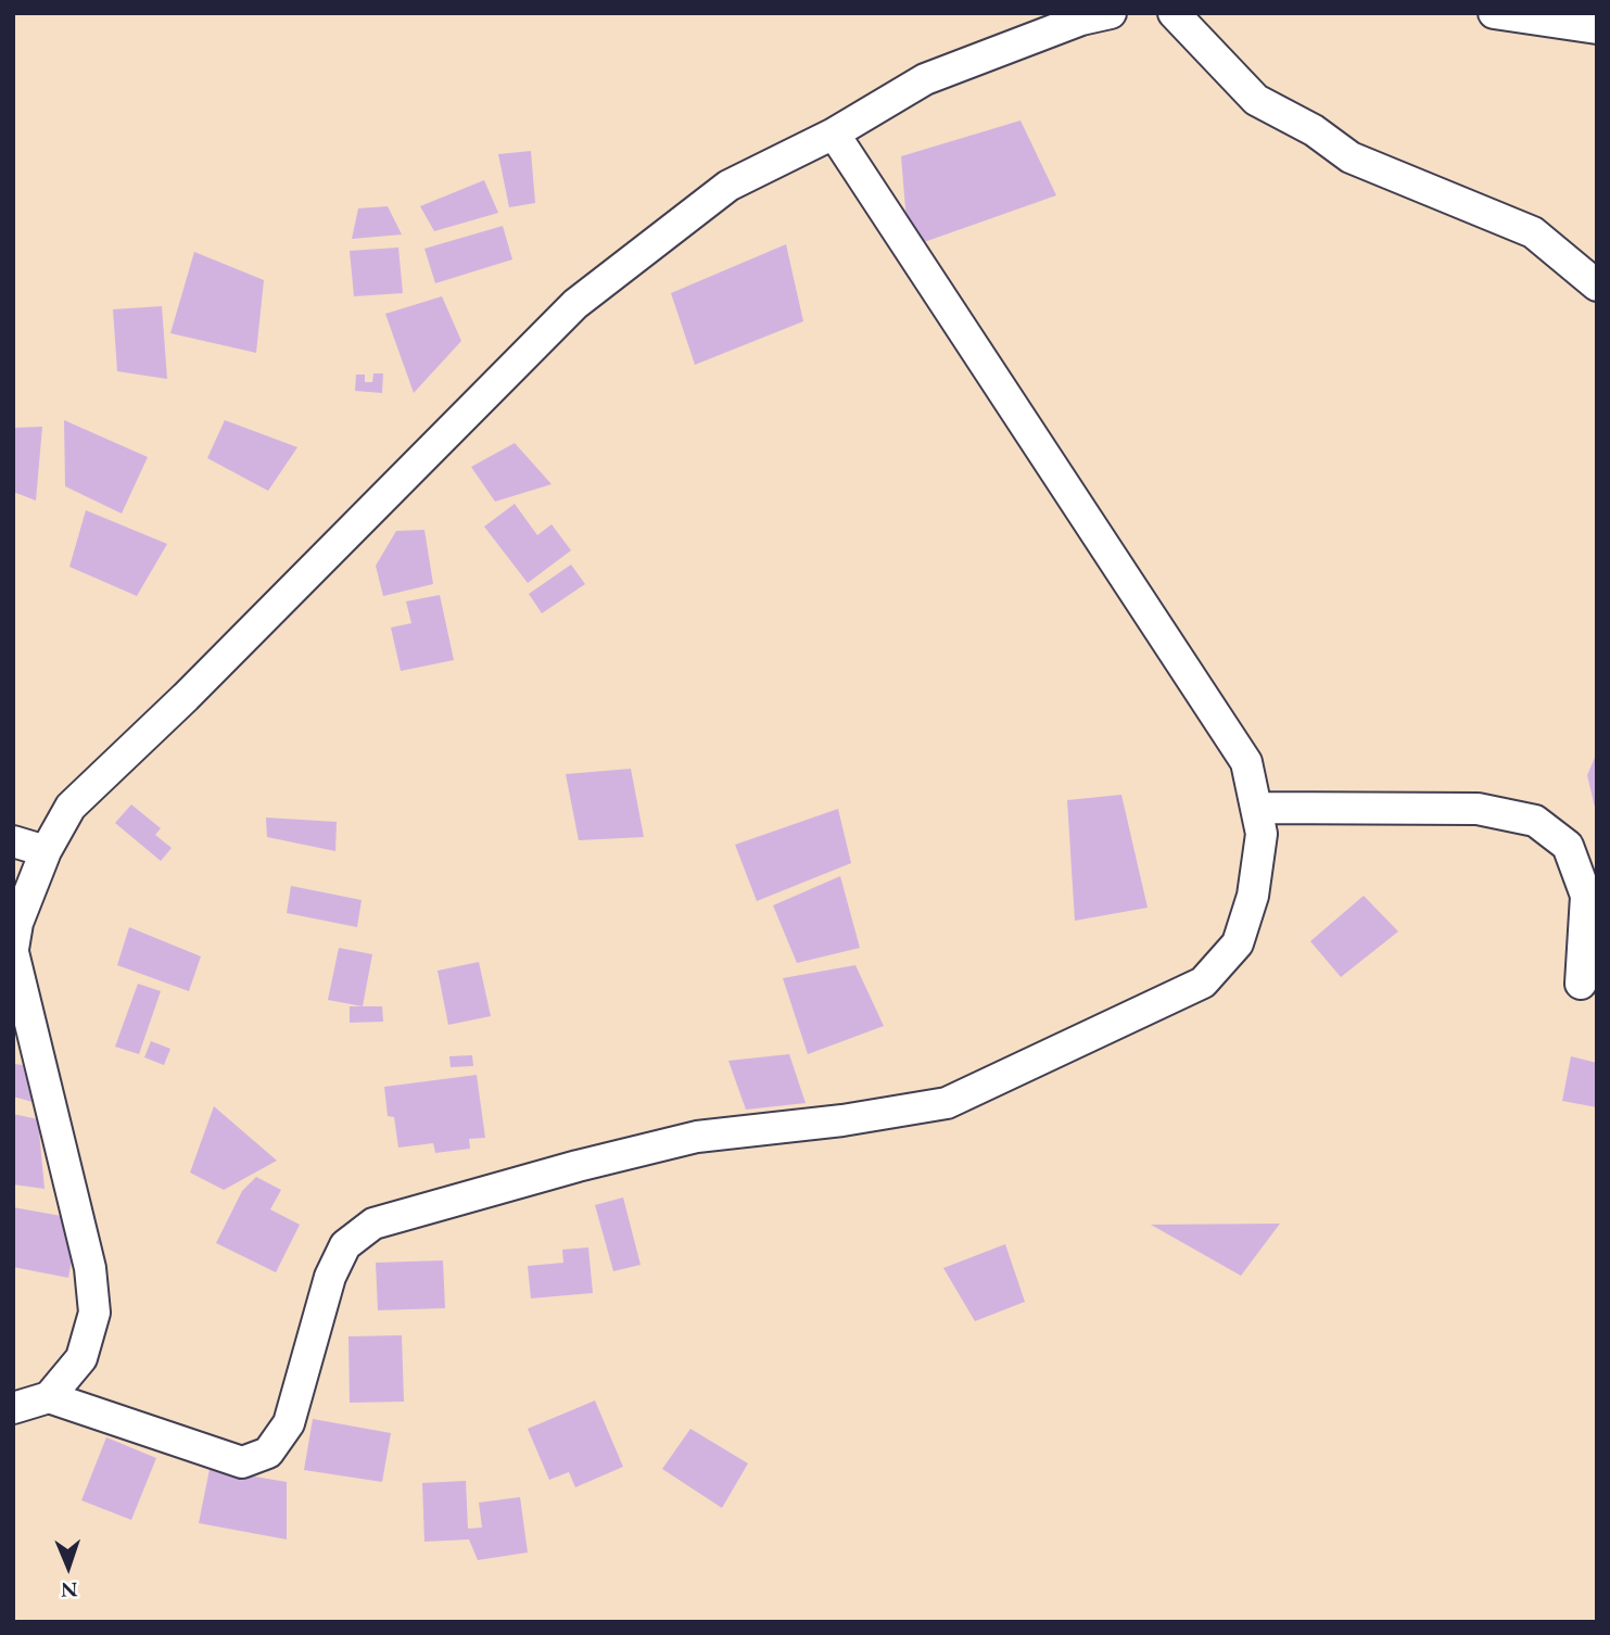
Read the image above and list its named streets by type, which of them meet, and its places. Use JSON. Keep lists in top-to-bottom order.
{
  "north": "bottom"
}
